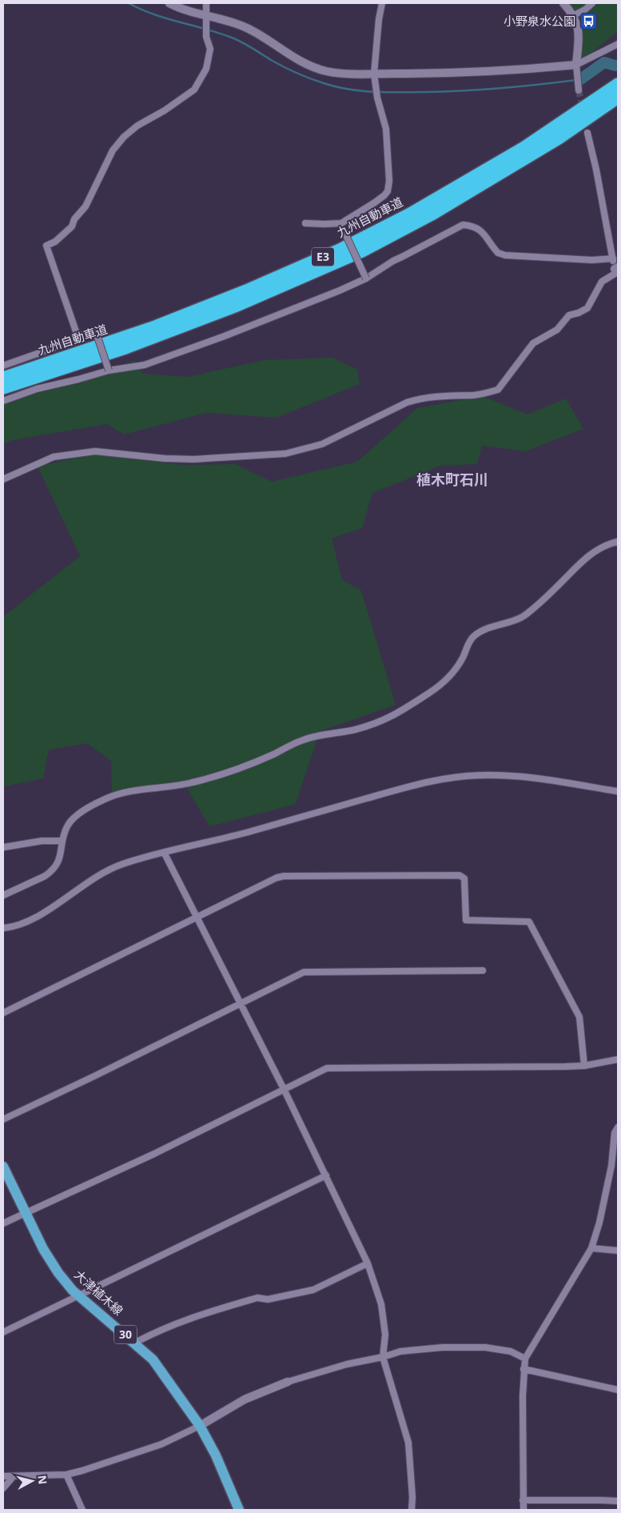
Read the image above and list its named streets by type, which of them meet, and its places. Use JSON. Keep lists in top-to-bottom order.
{
  "streets": {
    "highway": ["九州自動車道", "E3"],
    "main road": ["大津植木線", "30"]
  },
  "districts": ["植木町石川"],
  "places": {
    "bus stop": ["小野泉水公園"]
  },
  "north": "right"
}
